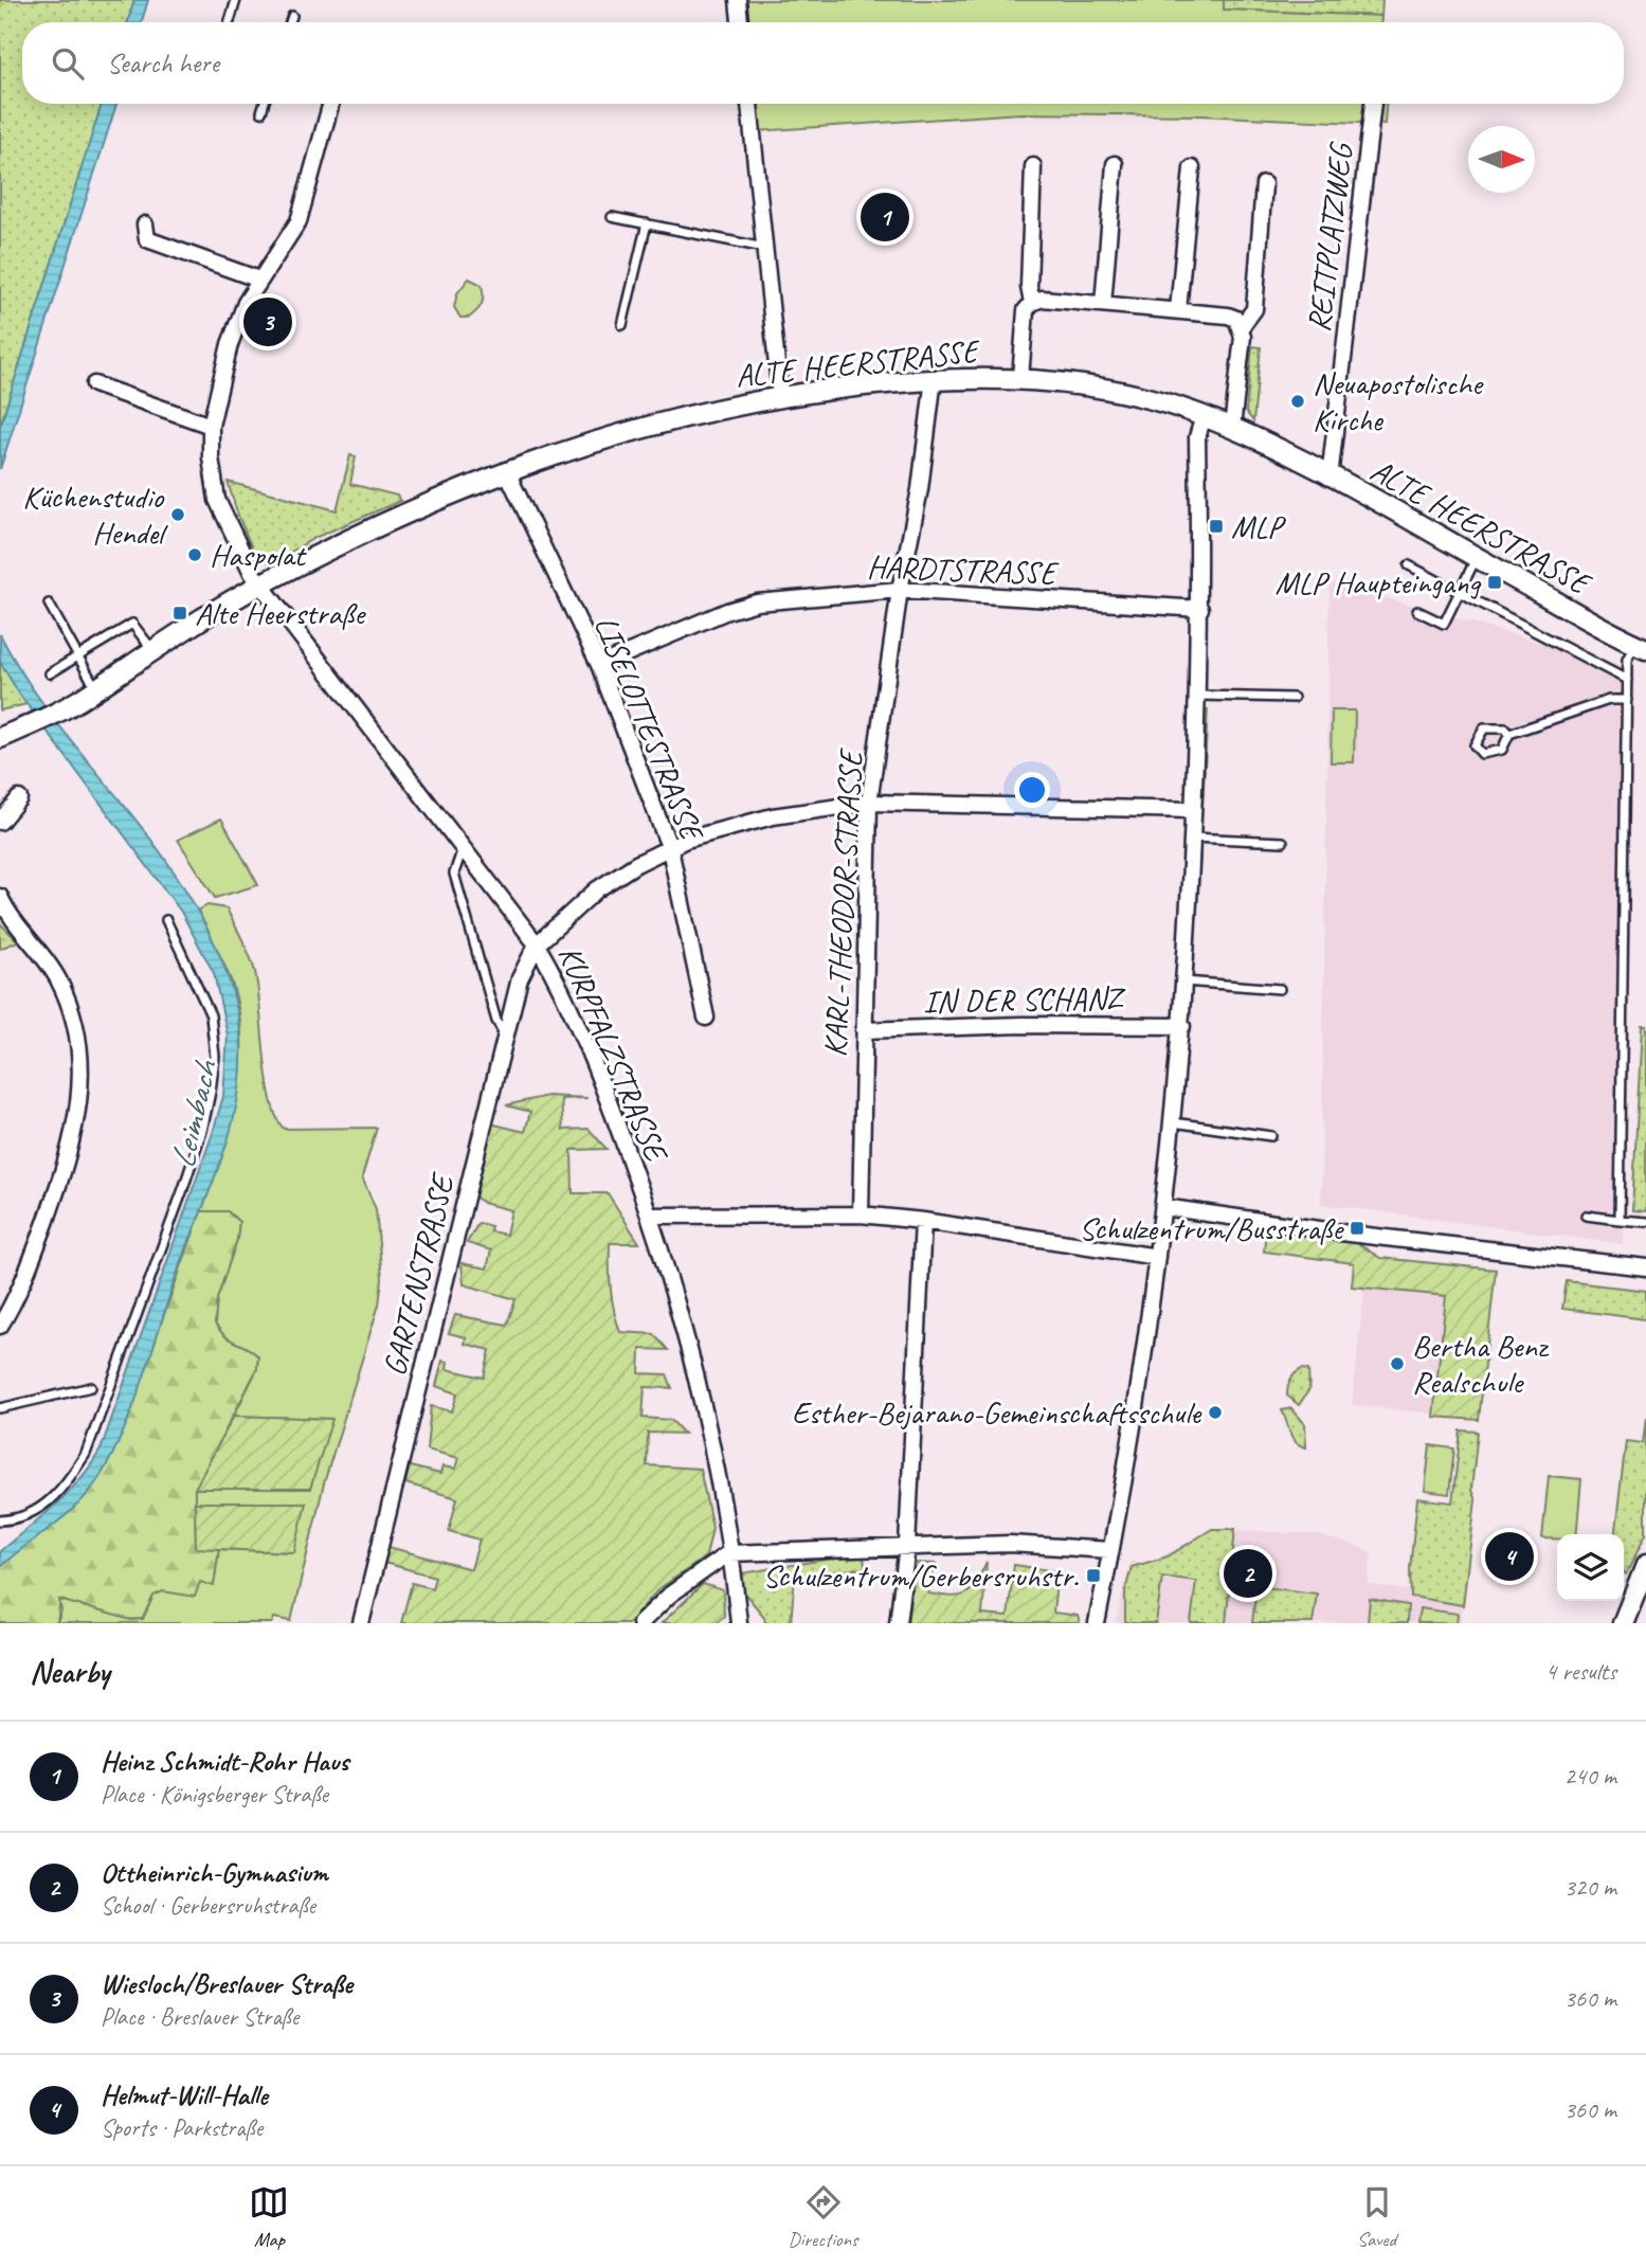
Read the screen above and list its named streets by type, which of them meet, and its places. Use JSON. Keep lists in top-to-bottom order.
{
  "streets": {
    "street": [
      "REITPLATZWEG",
      "ALTE HEERSTRASSE",
      "HARDTSTRASSE",
      "LISELOTTESTRASSE",
      "KARL-THEODOR-STRASSE",
      "IN DER SCHANZ",
      "KURPFALZSTRASSE",
      "GARTENSTRASSE"
    ]
  },
  "crossings": [
    ["REITPLATZWEG", "ALTE HEERSTRASSE"],
    ["ALTE HEERSTRASSE", "LISELOTTESTRASSE"],
    ["ALTE HEERSTRASSE", "KARL-THEODOR-STRASSE"],
    ["ALTE HEERSTRASSE", "KURPFALZSTRASSE"],
    ["HARDTSTRASSE", "LISELOTTESTRASSE"],
    ["HARDTSTRASSE", "KARL-THEODOR-STRASSE"],
    ["KARL-THEODOR-STRASSE", "IN DER SCHANZ"],
    ["KURPFALZSTRASSE", "GARTENSTRASSE"]
  ],
  "water": ["Leimbach"],
  "places": {
    "other": [
      "Neuapostolische Kirche",
      "Küchenstudio Hendel",
      "Haspolat",
      "Bertha Benz Realschule",
      "Esther-Bejarano-Gemeinschaftsschule"
    ],
    "transit": [
      "MLP",
      "MLP Haupteingang",
      "Alte Heerstraße",
      "Schulzentrum/Busstraße",
      "Schulzentrum/Gerbersruhstr."
    ]
  },
  "north": "right",
  "page": {
    "search": "Search here",
    "pins": [
      "1",
      "3",
      "4",
      "2"
    ],
    "heading": ["Nearby", "4 results"],
    "list": [
      {
        "mark": "1",
        "name": "Heinz Schmidt-Rohr Haus",
        "note": "Place · Königsberger Straße",
        "value": "240 m"
      },
      {
        "mark": "2",
        "name": "Ottheinrich-Gymnasium",
        "note": "School · Gerbersruhstraße",
        "value": "320 m"
      },
      {
        "mark": "3",
        "name": "Wiesloch/Breslauer Straße",
        "note": "Place · Breslauer Straße",
        "value": "360 m"
      },
      {
        "mark": "4",
        "name": "Helmut-Will-Halle",
        "note": "Sports · Parkstraße",
        "value": "360 m"
      }
    ],
    "nav": ["Map", "Directions", "Saved"]
  }
}
